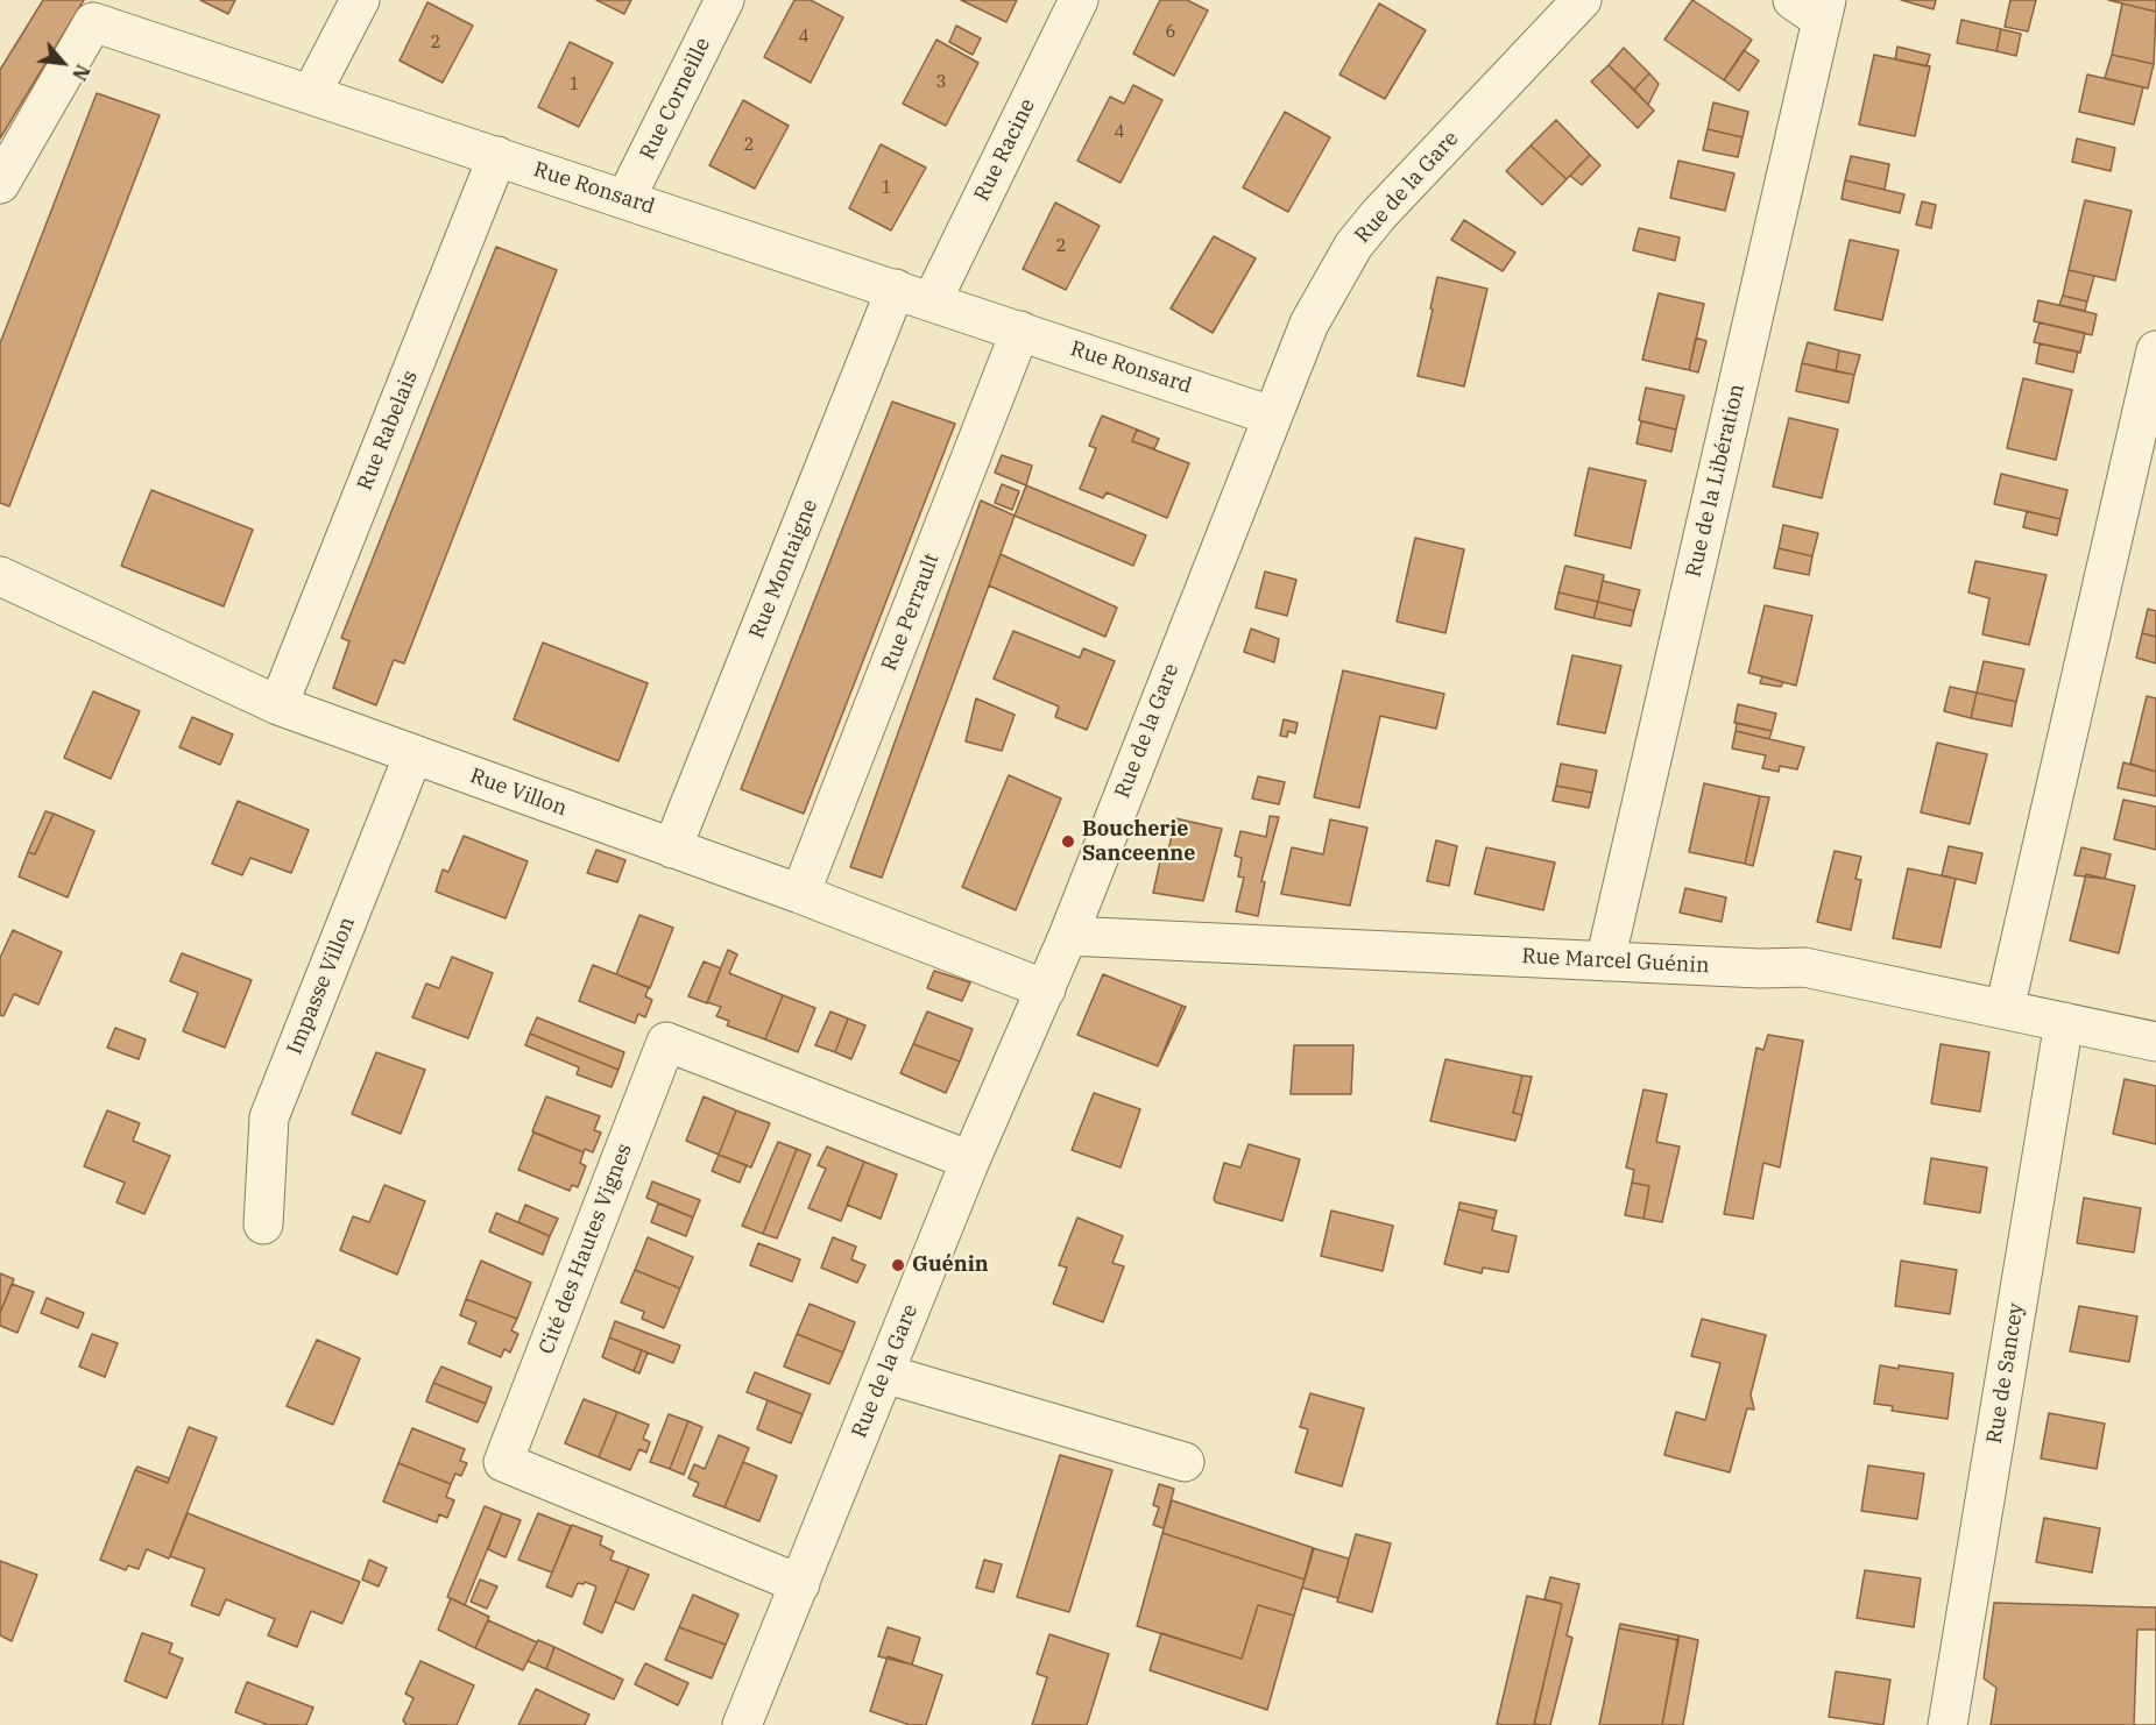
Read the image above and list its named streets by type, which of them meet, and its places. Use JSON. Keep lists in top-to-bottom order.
{
  "streets": {
    "street": [
      "Rue Corneille",
      "Rue Racine",
      "Rue de la Gare",
      "Rue Ronsard",
      "Rue Rabelais",
      "Rue de la Libération",
      "Rue Montaigne",
      "Rue Perrault",
      "Rue Villon",
      "Rue Marcel Guénin",
      "Impasse Villon",
      "Cité des Hautes Vignes",
      "Rue de Sancey"
    ]
  },
  "crossings": [
    ["Rue Corneille", "Rue Ronsard"],
    ["Rue Racine", "Rue Ronsard"],
    ["Rue de la Gare", "Rue Ronsard"],
    ["Rue de la Gare", "Rue Villon"],
    ["Rue de la Gare", "Rue Marcel Guénin"],
    ["Rue de la Gare", "Cité des Hautes Vignes"],
    ["Rue Ronsard", "Rue Rabelais"],
    ["Rue Ronsard", "Rue Montaigne"],
    ["Rue Ronsard", "Rue Perrault"],
    ["Rue Rabelais", "Rue Villon"],
    ["Rue de la Libération", "Rue Marcel Guénin"],
    ["Rue Montaigne", "Rue Villon"],
    ["Rue Perrault", "Rue Villon"],
    ["Rue Villon", "Impasse Villon"],
    ["Rue Marcel Guénin", "Rue de Sancey"]
  ],
  "places": ["Boucherie Sanceenne", "Guénin"],
  "house_numbers": [
    "6",
    "4",
    "2",
    "3",
    "1",
    "4",
    "2",
    "1",
    "2"
  ],
  "north": "bottom right"
}
